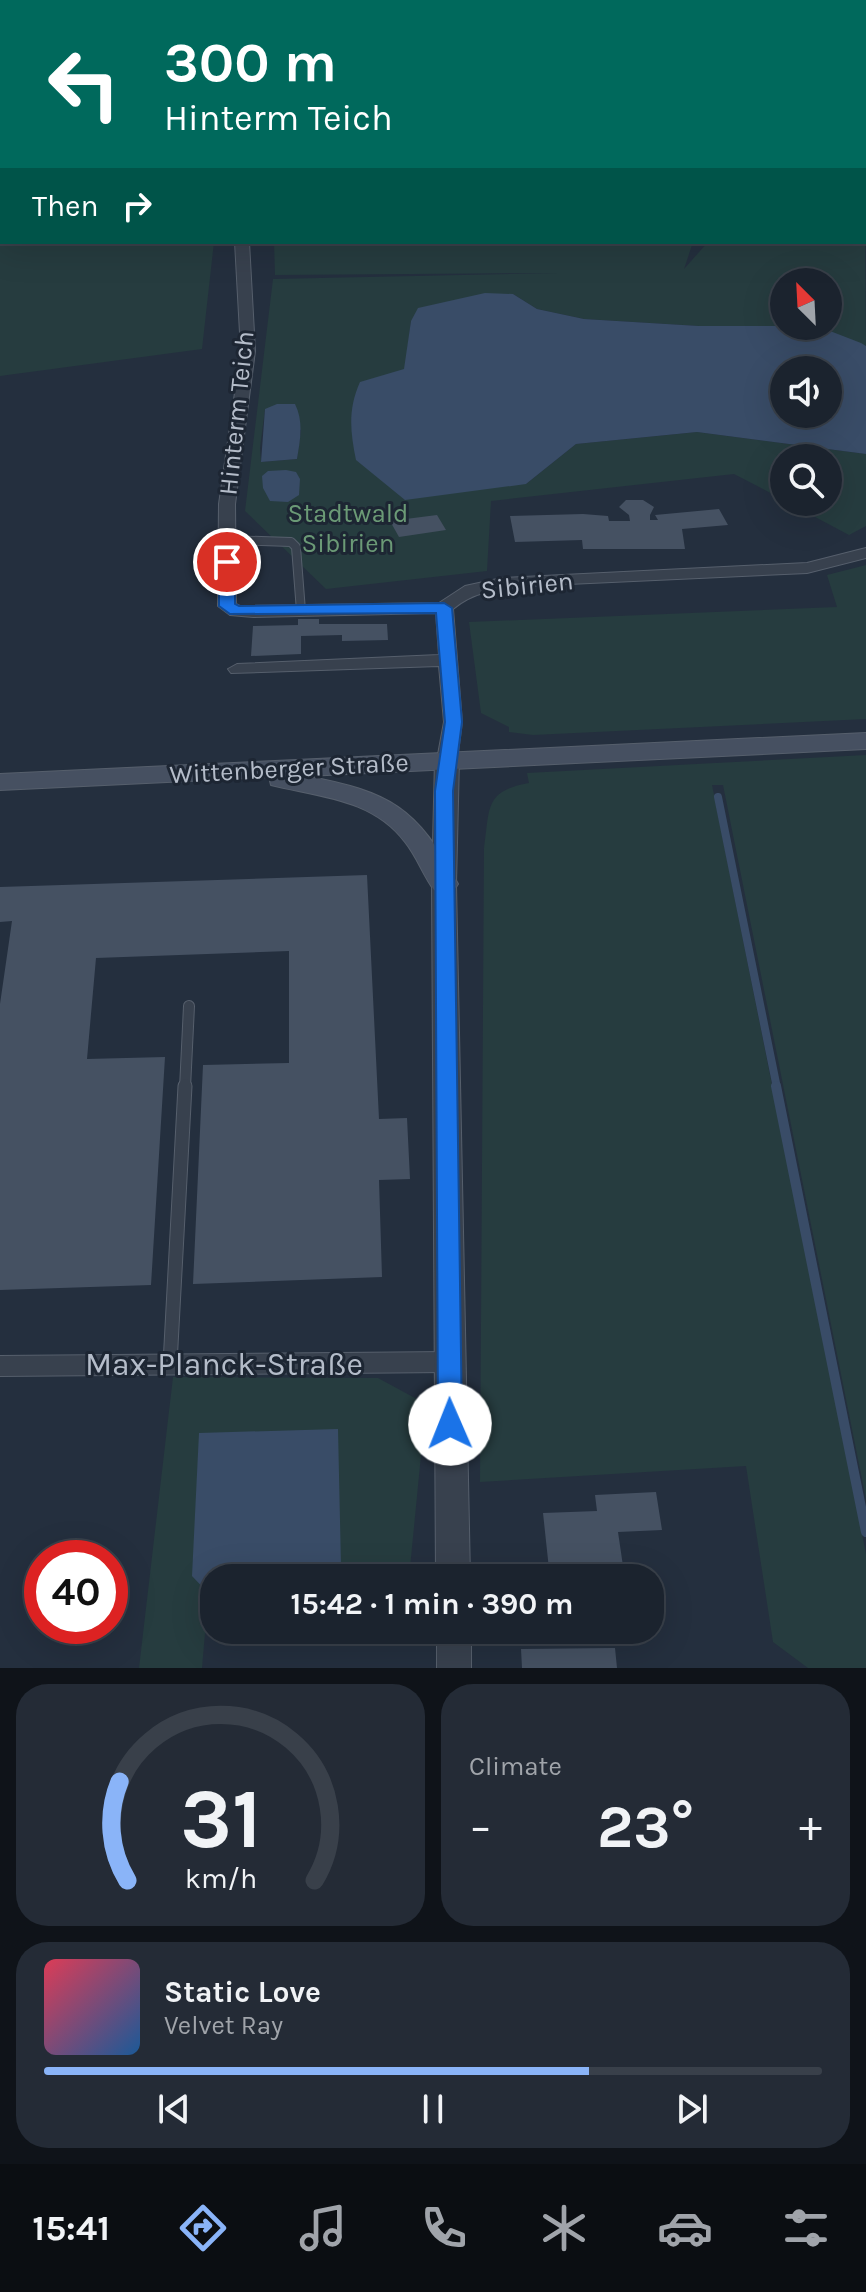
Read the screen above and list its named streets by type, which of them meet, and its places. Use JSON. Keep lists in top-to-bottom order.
{
  "streets": {
    "main road": ["Wittenberger Straße"],
    "street": ["Hinterm Teich", "Sibirien", "Max-Planck-Straße"]
  },
  "crossings": [
    ["Hinterm Teich", "Sibirien"],
    ["Sibirien", "Wittenberger Straße"],
    ["Sibirien", "Max-Planck-Straße"]
  ],
  "parks": ["Stadtwald Sibirien"],
  "north": "top left",
  "page": {
    "turn": ["300 m", "Hinterm Teich"],
    "then": "Then",
    "limit": "40",
    "trip": "15:42 · 1 min · 390 m",
    "tile": "Climate",
    "heat": ["−", "23°", "+"],
    "song": ["Static Love", "Velvet Ray"],
    "tabs": "15:41",
    "gauge": ["31", "km/h"]
  }
}
